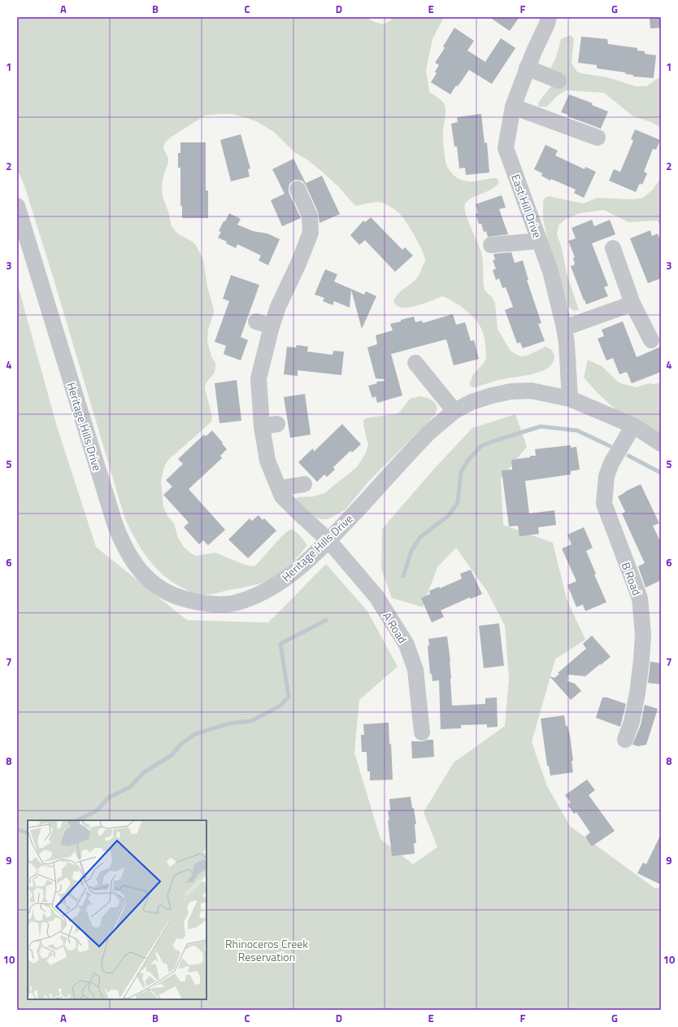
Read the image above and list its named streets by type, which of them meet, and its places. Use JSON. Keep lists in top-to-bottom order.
{
  "streets": {
    "street": [
      "East Hill Drive",
      "Heritage Hills Drive",
      "B Road",
      "A Road"
    ]
  },
  "crossings": [
    ["East Hill Drive", "Heritage Hills Drive"],
    ["Heritage Hills Drive", "B Road"],
    ["Heritage Hills Drive", "A Road"]
  ],
  "parks": ["Rhinoceros Creek Reservation"],
  "grid": {
    "columns": [
      "A",
      "B",
      "C",
      "D",
      "E",
      "F",
      "G"
    ],
    "rows": [
      "1",
      "2",
      "3",
      "4",
      "5",
      "6",
      "7",
      "8",
      "9",
      "10"
    ]
  }
}
